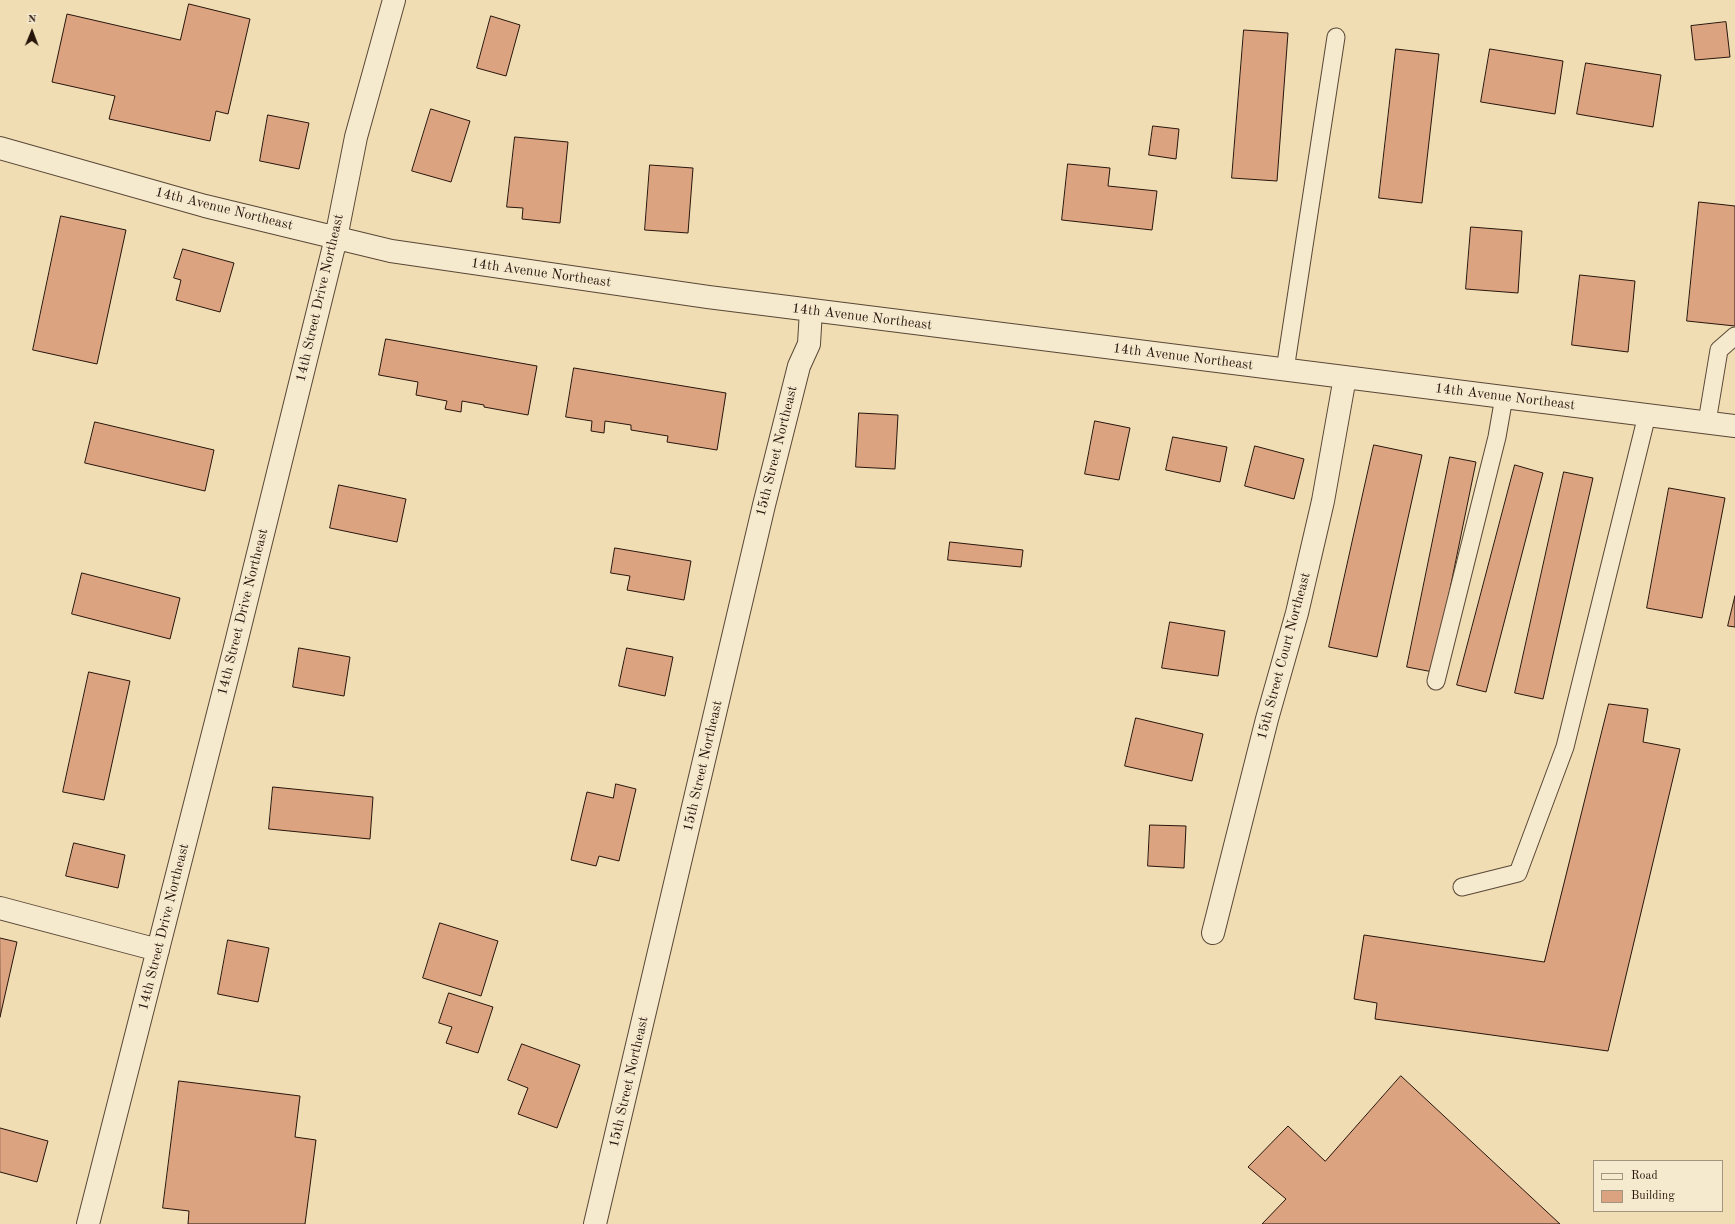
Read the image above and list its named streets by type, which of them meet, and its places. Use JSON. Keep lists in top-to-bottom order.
{
  "streets": {
    "street": [
      "14th Avenue Northeast",
      "14th Street Drive Northeast",
      "15th Street Northeast",
      "15th Street Court Northeast"
    ]
  },
  "crossings": [
    ["14th Avenue Northeast", "14th Street Drive Northeast"],
    ["14th Avenue Northeast", "15th Street Northeast"],
    ["14th Avenue Northeast", "15th Street Court Northeast"]
  ],
  "legend": ["Road", "Building"],
  "north": "top"
}
